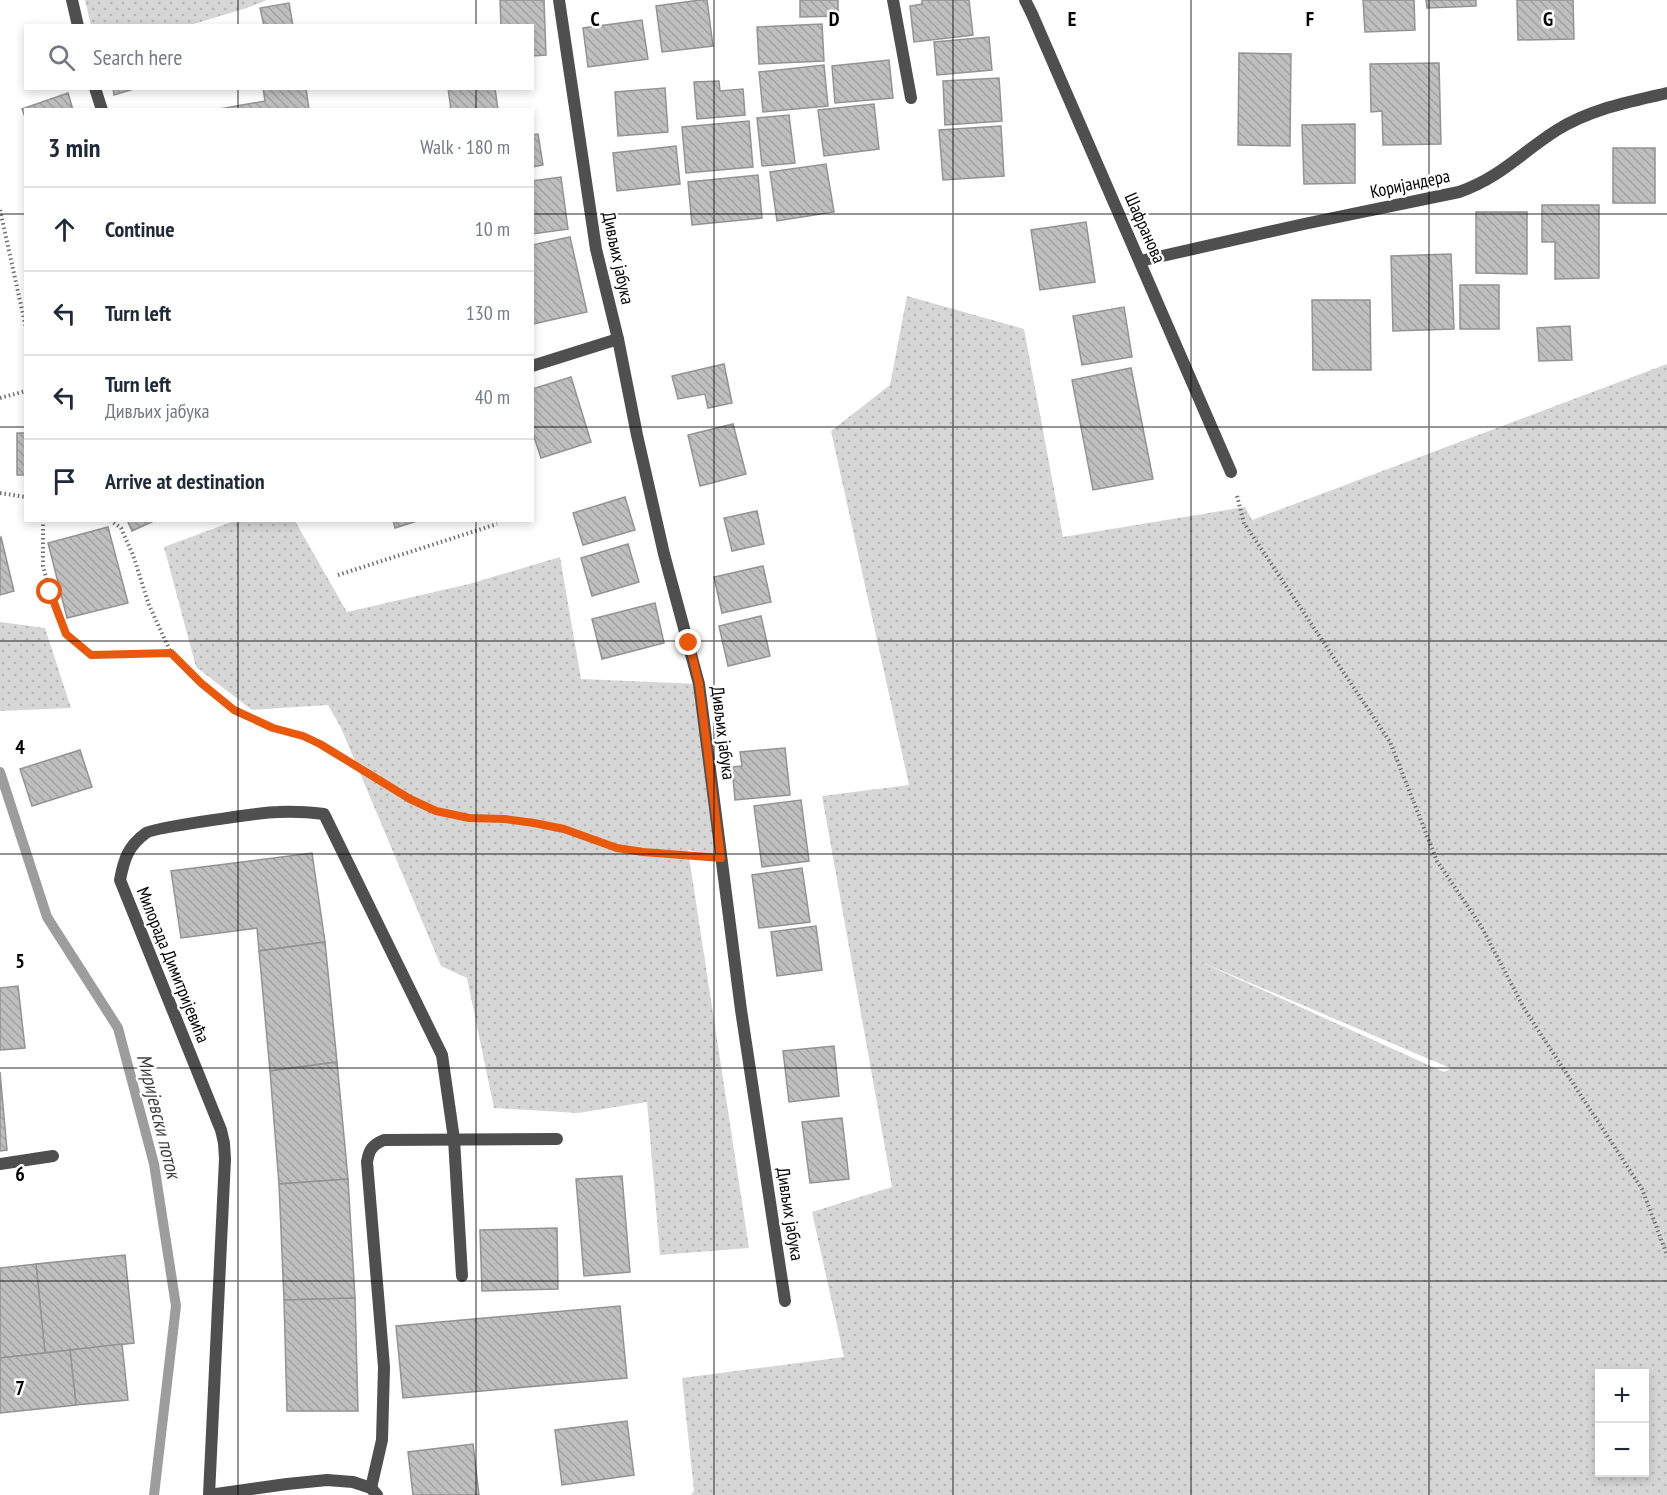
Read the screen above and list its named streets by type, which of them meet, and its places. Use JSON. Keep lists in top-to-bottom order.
{
  "streets": {
    "street": [
      "Коријандера",
      "Шафранова",
      "Дивљих јабука",
      "Милорада Димитријевића"
    ]
  },
  "crossings": [
    ["Коријандера", "Шафранова"]
  ],
  "water": ["Миријевски поток"],
  "page": {
    "search": "Search here",
    "heading": ["3 min", "Walk · 180 m"],
    "list": [
      ["Continue", "10 m"],
      ["Turn left", "130 m"],
      ["Turn left", "Дивљих јабука", "40 m"],
      "Arrive at destination"
    ],
    "map_buttons": ["+", "−"]
  },
  "grid": {
    "columns": [
      "C",
      "D",
      "E",
      "F",
      "G"
    ],
    "rows": [
      "4",
      "5",
      "6",
      "7"
    ]
  }
}
